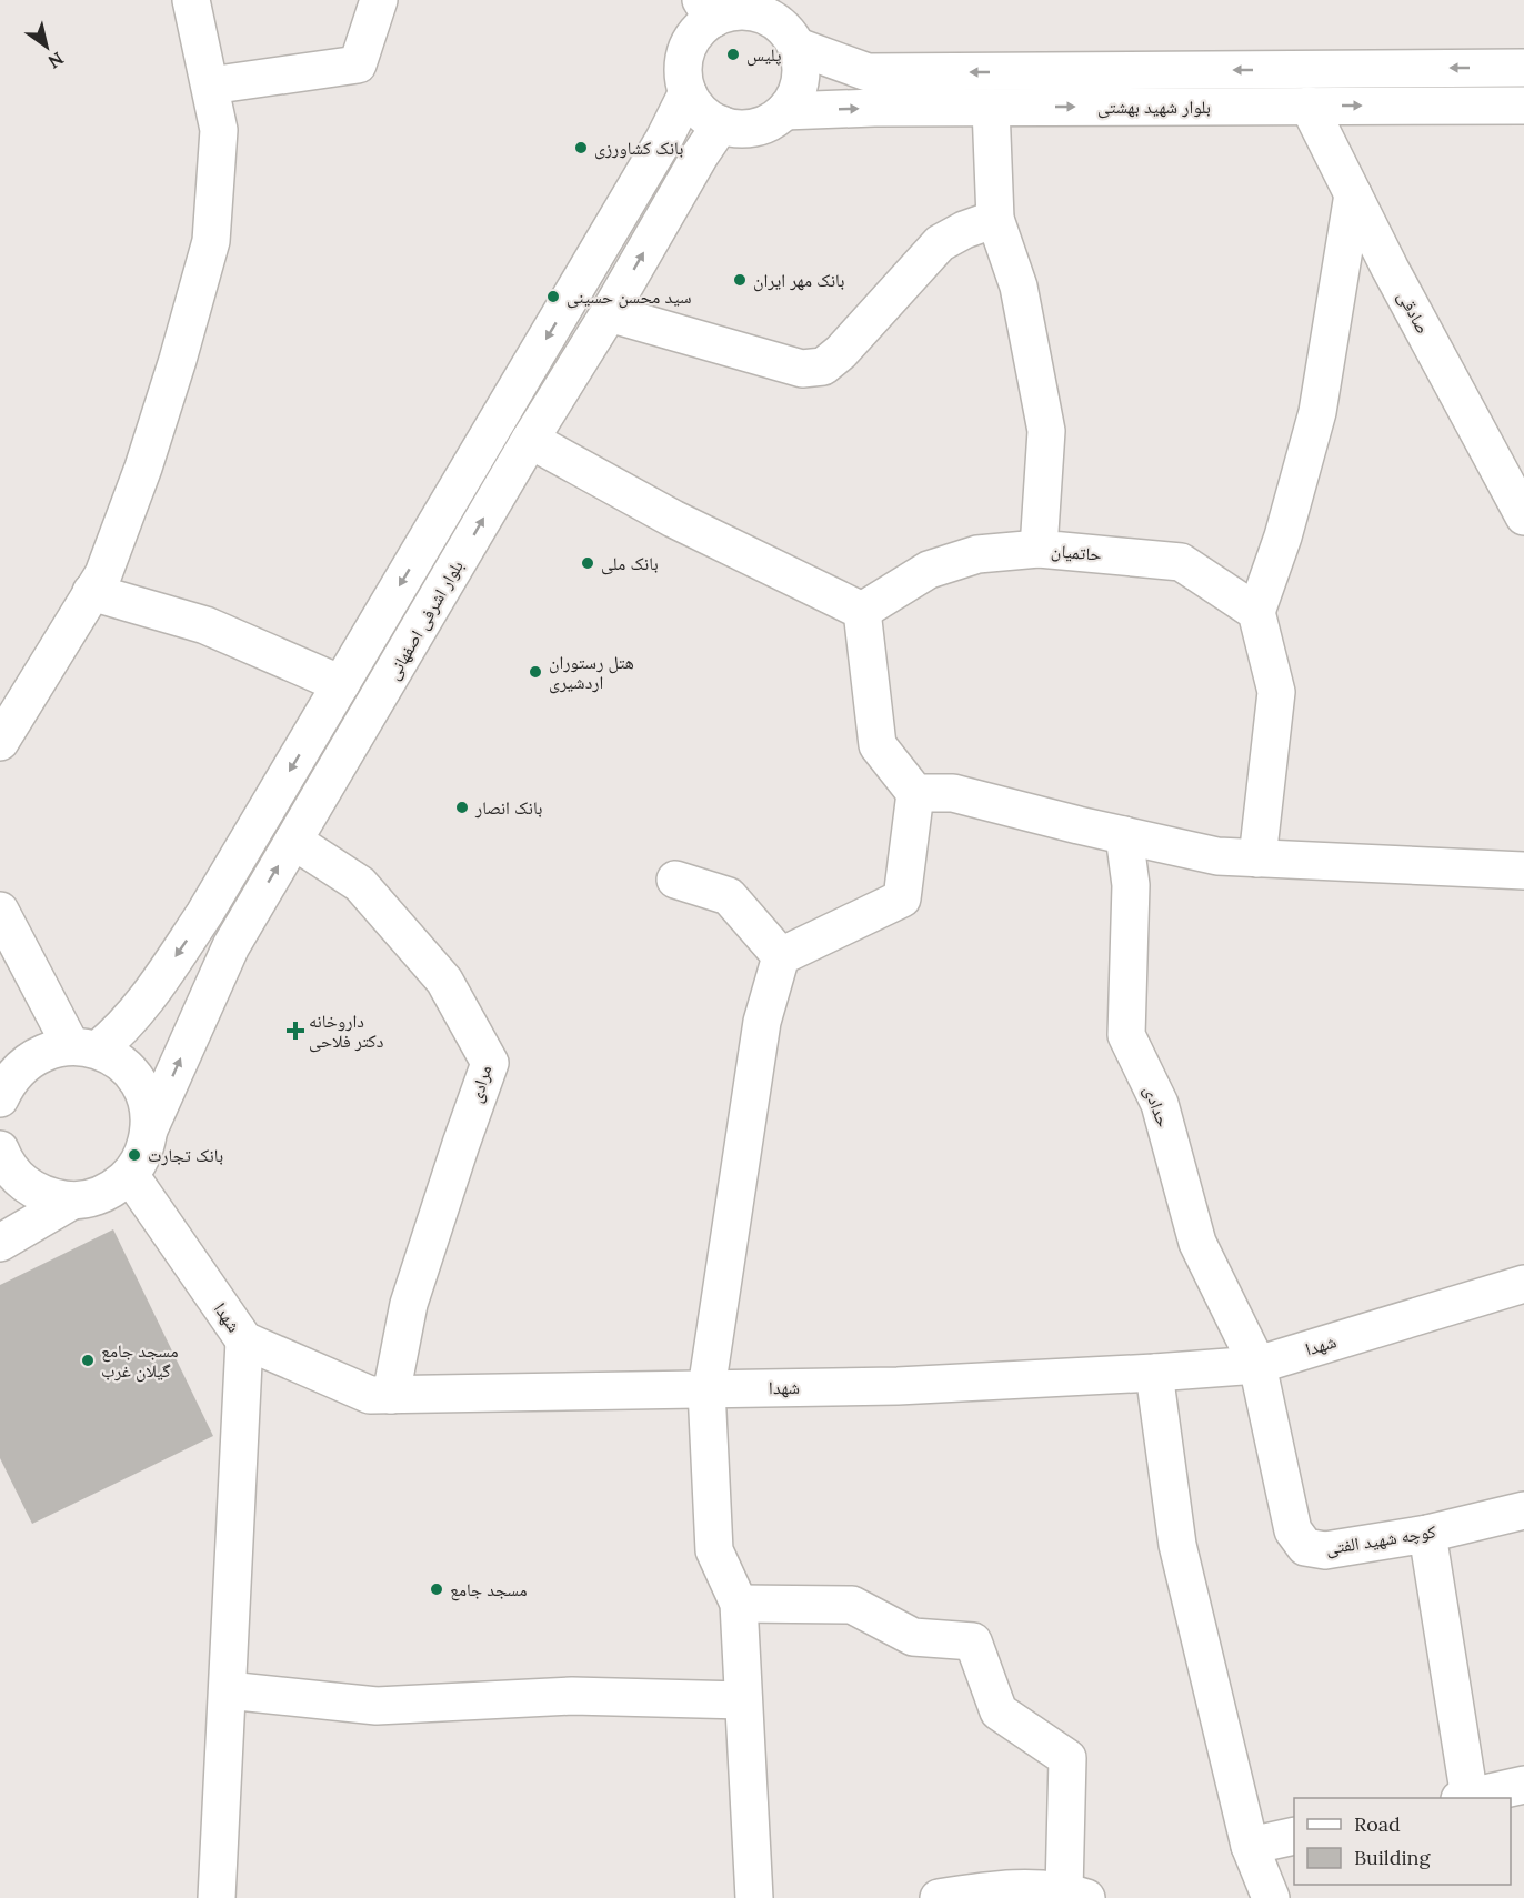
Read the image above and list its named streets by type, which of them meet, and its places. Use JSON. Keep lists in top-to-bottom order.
{
  "streets": {
    "street": [
      "بلوار شهید بهشتی",
      "صادقی",
      "حاتمیان",
      "بلوار اشرفی اصفهانی",
      "مرادی",
      "حدادی",
      "شهدا",
      "کوچه شهید الفتی"
    ]
  },
  "crossings": [
    ["بلوار شهید بهشتی", "صادقی"],
    ["بلوار شهید بهشتی", "حاتمیان"],
    ["بلوار شهید بهشتی", "بلوار اشرفی اصفهانی"],
    ["بلوار اشرفی اصفهانی", "مرادی"],
    ["بلوار اشرفی اصفهانی", "شهدا"],
    ["مرادی", "شهدا"],
    ["حدادی", "شهدا"],
    ["حدادی", "کوچه شهید الفتی"],
    ["شهدا", "کوچه شهید الفتی"]
  ],
  "places": {
    "other": [
      "پلیس",
      "بانک کشاورزی",
      "بانک مهر ایران",
      "سید محسن حسینی",
      "بانک ملی",
      "هتل رستوران اردشیری",
      "بانک انصار",
      "بانک تجارت",
      "مسجد جامع گیلان غرب",
      "مسجد جامع"
    ],
    "health": ["داروخانه دکتر فلاحی"]
  },
  "legend": ["Road", "Building"],
  "north": "bottom right"
}
